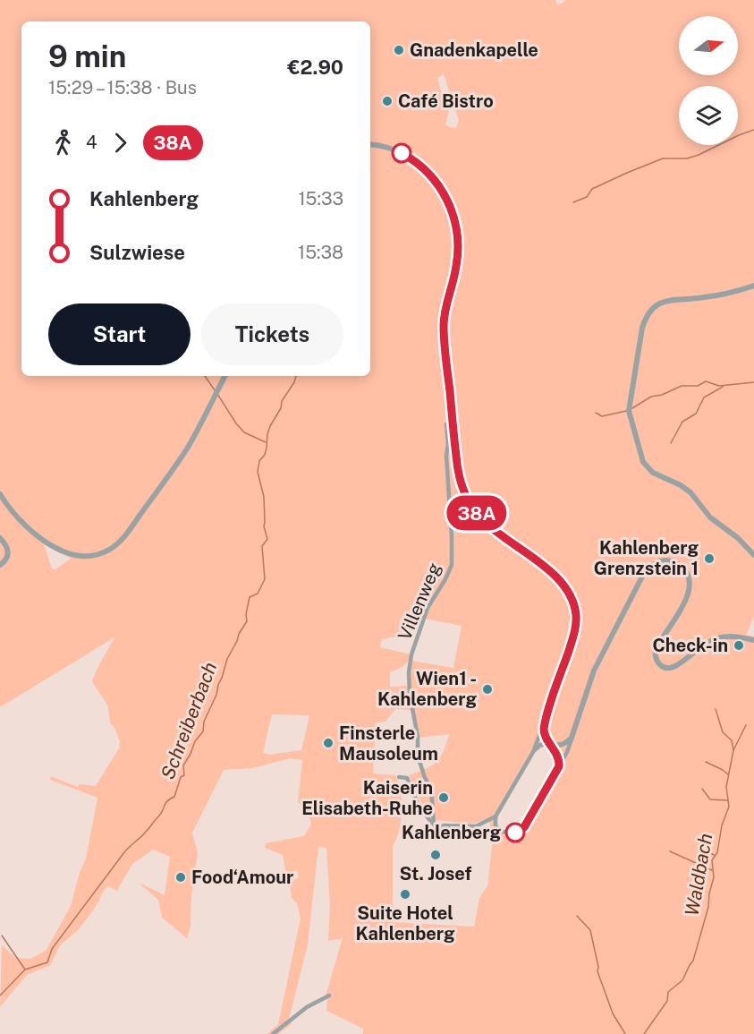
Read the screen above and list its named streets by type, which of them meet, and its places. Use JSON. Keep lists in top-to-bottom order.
{
  "streets": {
    "street": ["Villenweg"]
  },
  "water": ["Schreiberbach", "Waldbach"],
  "places": [
    "Gnadenkapelle",
    "Café Bistro",
    "Kahlenberg Grenzstein 1",
    "Check-in",
    "Wien1 - Kahlenberg",
    "Finsterle Mausoleum",
    "Kaiserin Elisabeth-Ruhe",
    "Kahlenberg",
    "St. Josef",
    "Food‘Amour",
    "Suite Hotel Kahlenberg"
  ],
  "lines": ["bus line 38A"],
  "north": "right",
  "page": {
    "on_map": "38A",
    "heading": ["9 min", "15:29 – 15:38 · Bus", "€2.90"],
    "legs": ["4", "38A"],
    "list": [
      {
        "name": "Kahlenberg",
        "value": "15:33"
      },
      {
        "name": "Sulzwiese",
        "value": "15:38"
      }
    ],
    "buttons": ["Start", "Tickets"]
  }
}
